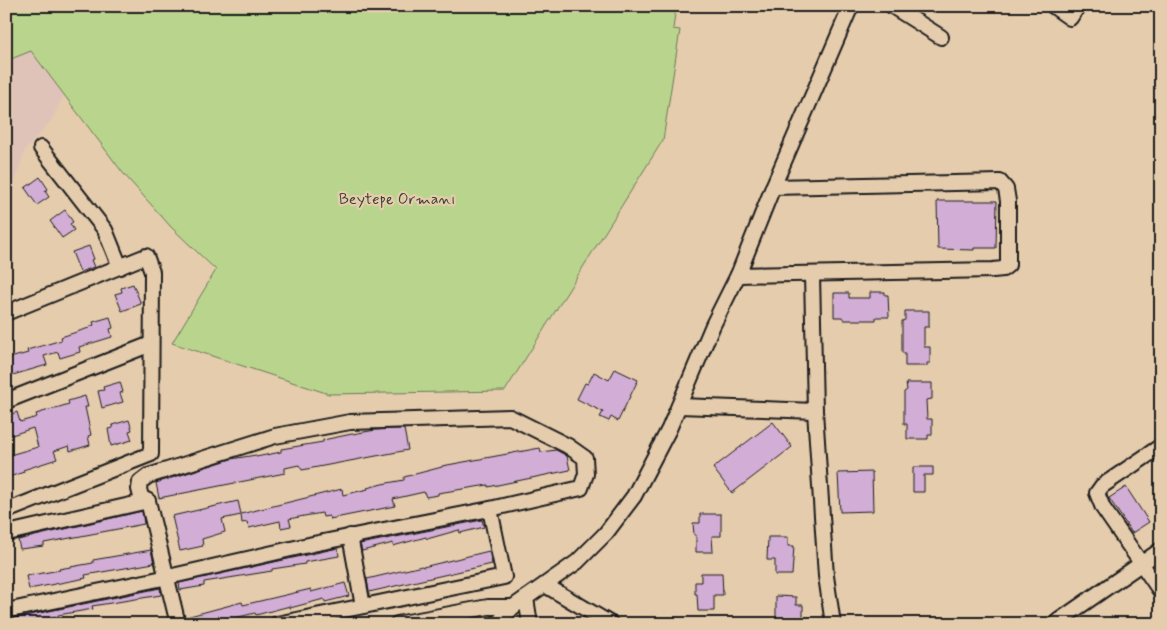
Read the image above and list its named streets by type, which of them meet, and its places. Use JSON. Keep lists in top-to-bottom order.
{
  "parks": ["Beytepe Ormanı"]
}
